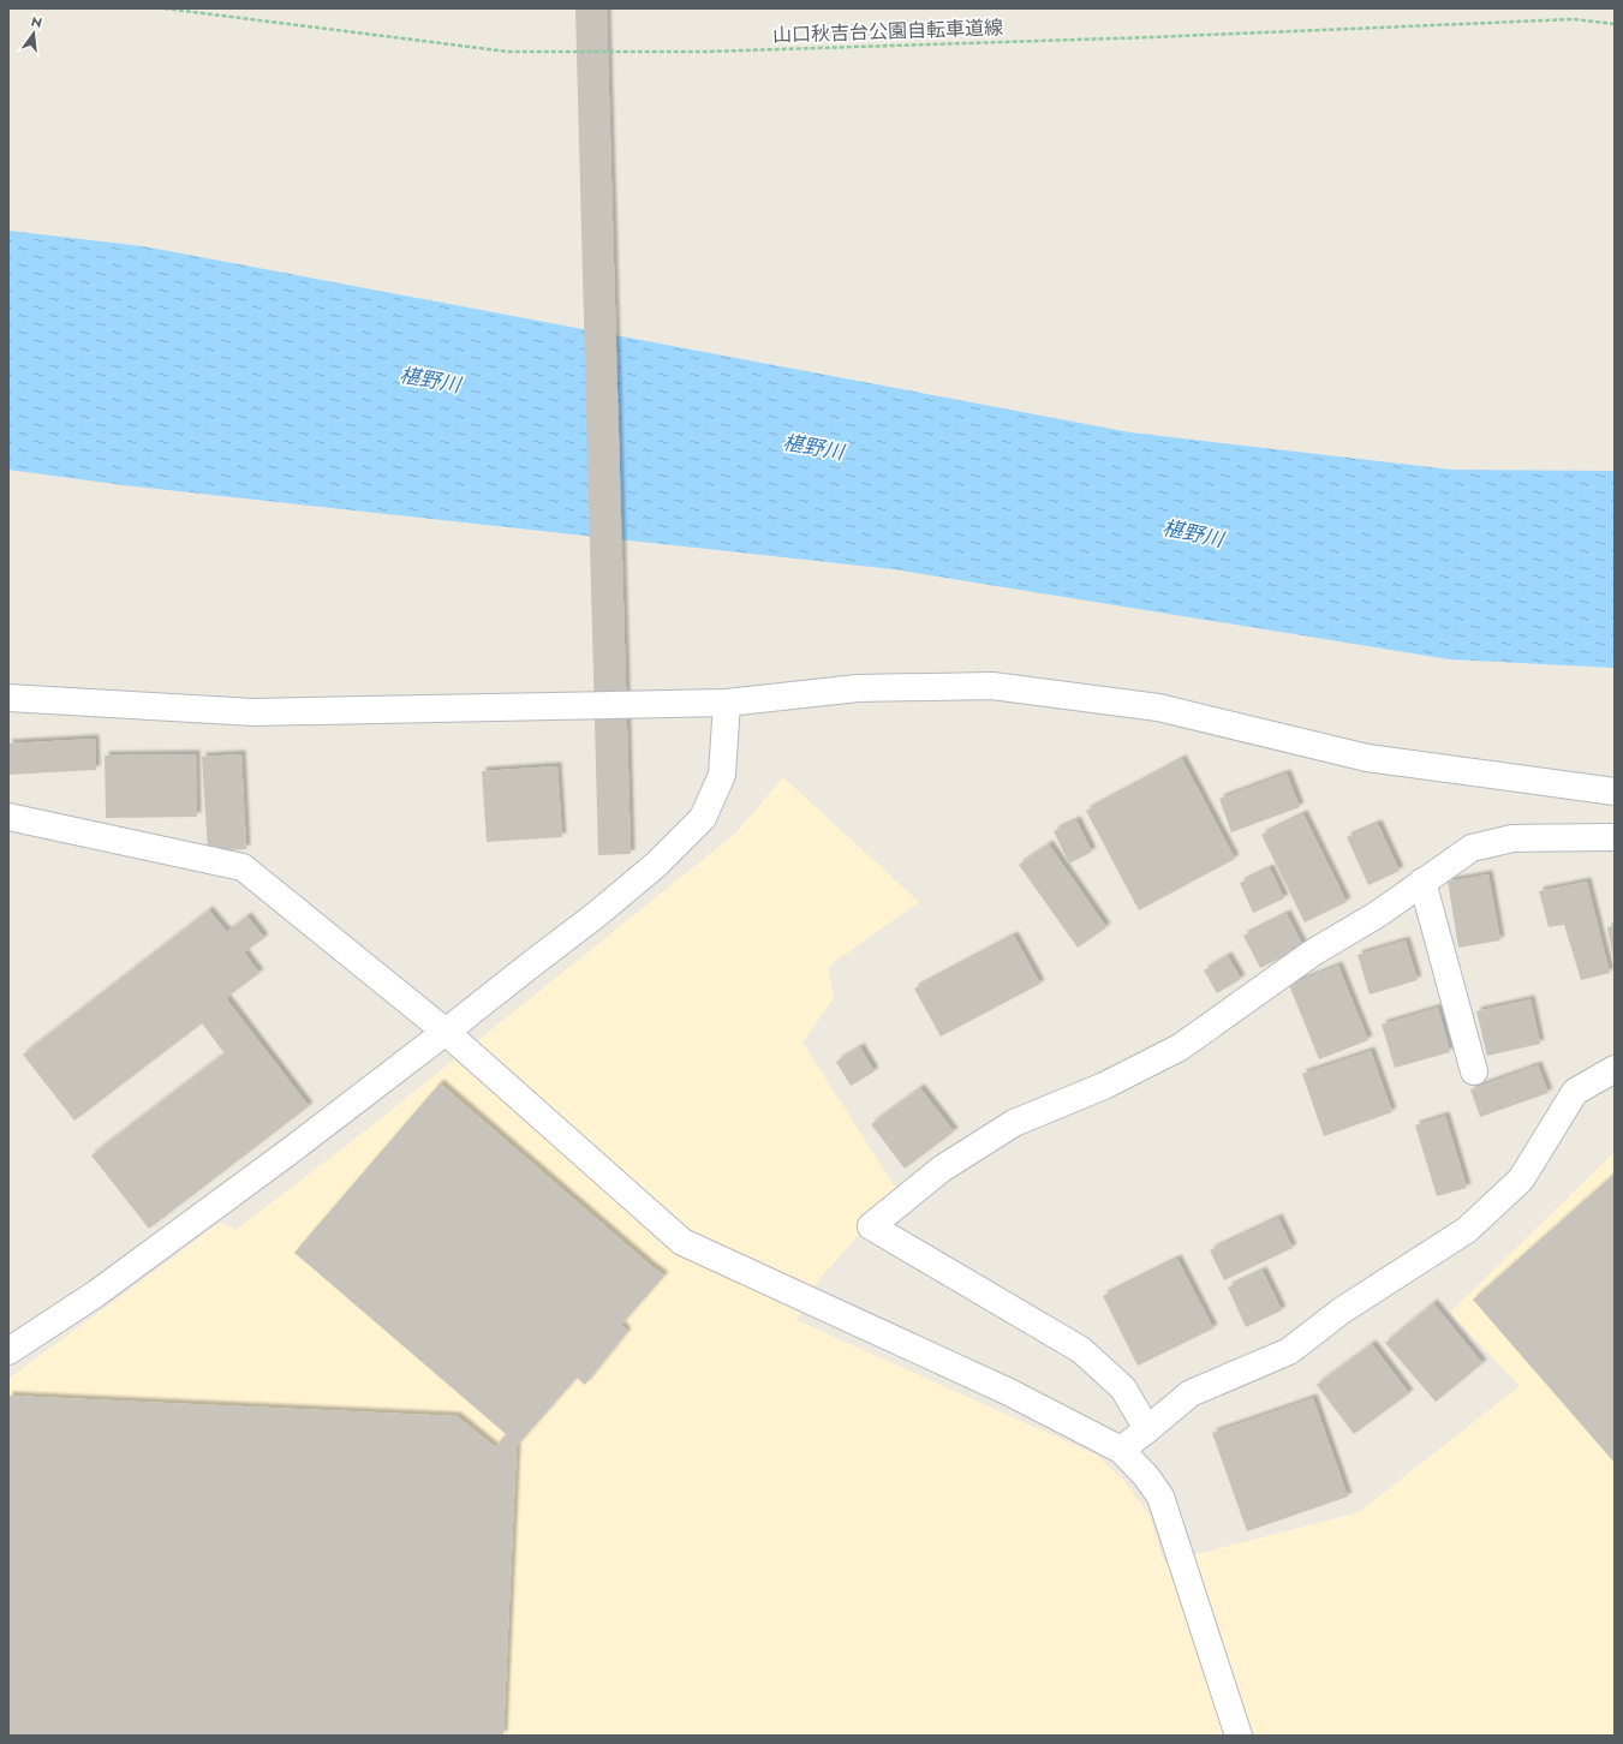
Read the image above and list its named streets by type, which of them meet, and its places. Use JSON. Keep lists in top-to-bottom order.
{
  "streets": {
    "path": ["山口秋吉台公園自転車道線"]
  },
  "water": ["椹野川"],
  "north": "top"
}
